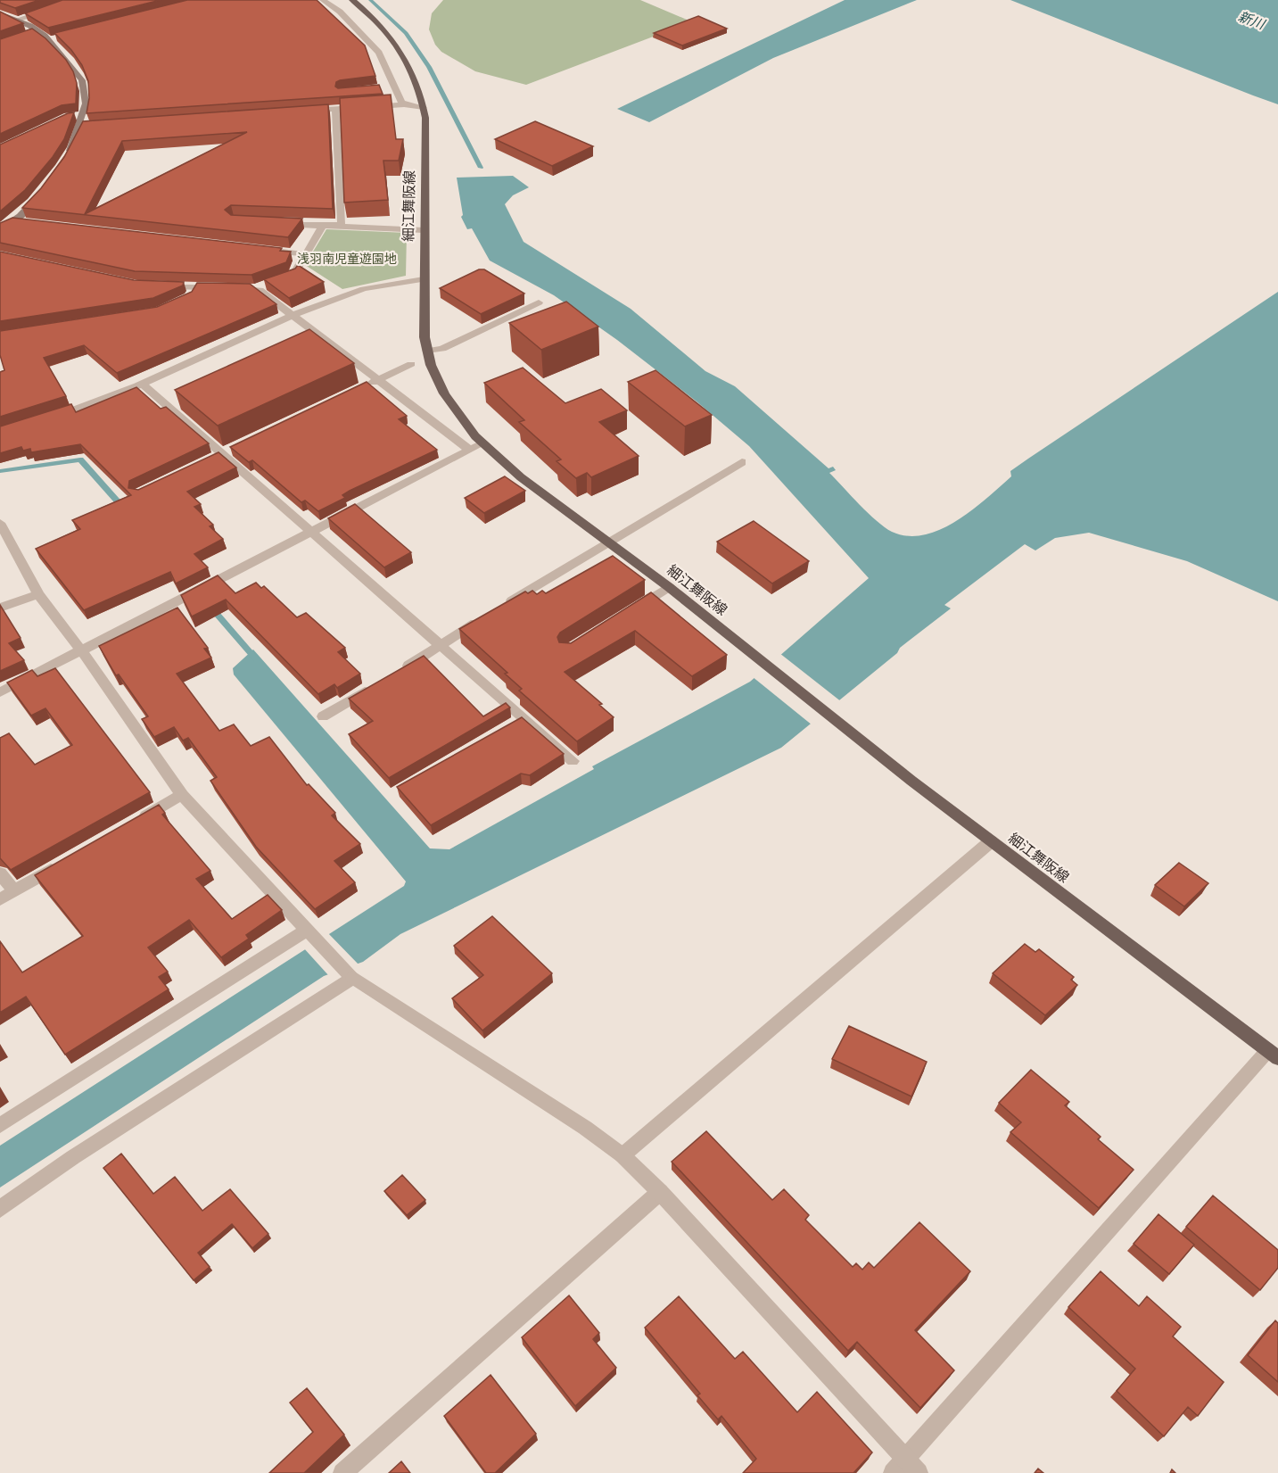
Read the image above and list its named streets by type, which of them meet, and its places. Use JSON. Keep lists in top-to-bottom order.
{
  "streets": {
    "main road": ["細江舞阪線"]
  },
  "water": ["新川"],
  "parks": ["浅羽南児童遊園地"]
}
